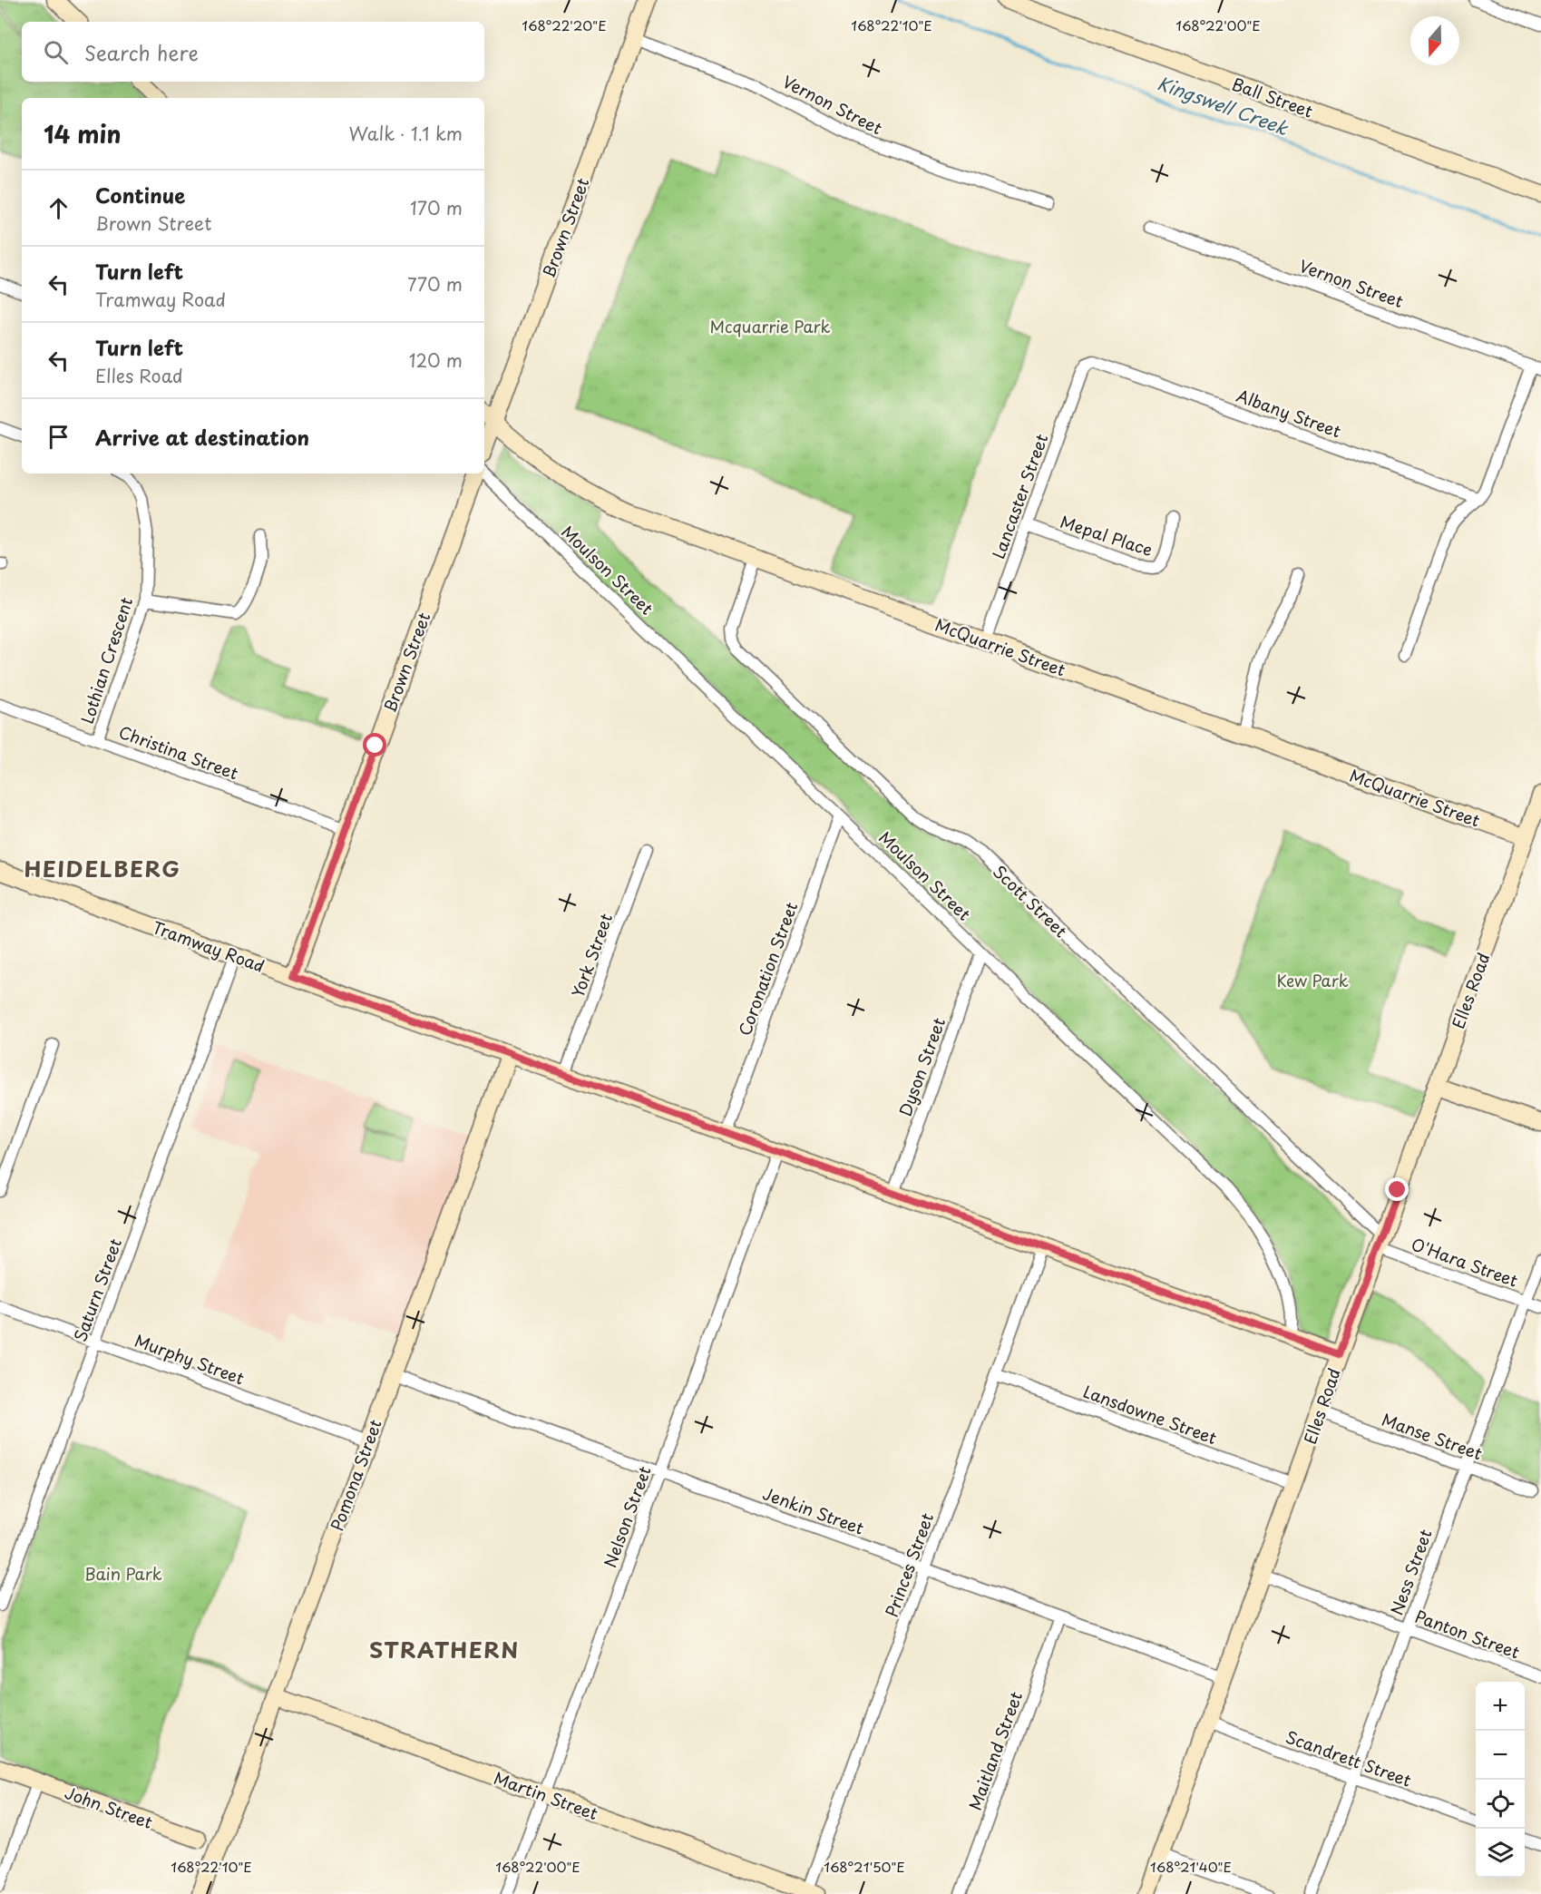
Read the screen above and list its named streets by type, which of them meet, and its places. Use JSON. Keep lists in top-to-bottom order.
{
  "streets": {
    "street": [
      "Ball Street",
      "Vernon Street",
      "Brown Street",
      "Albany Street",
      "Lancaster Street",
      "Mepal Place",
      "Moulson Street",
      "McQuarrie Street",
      "Lothian Crescent",
      "Christina Street",
      "Scott Street",
      "Tramway Road",
      "York Street",
      "Coronation Street",
      "Elles Road",
      "Dyson Street",
      "O'Hara Street",
      "Saturn Street",
      "Murphy Street",
      "Lansdowne Street",
      "Manse Street",
      "Pomona Street",
      "Jenkin Street",
      "Nelson Street",
      "Princes Street",
      "Ness Street",
      "Panton Street",
      "Maitland Street",
      "Scandrett Street",
      "Martin Street",
      "John Street"
    ]
  },
  "crossings": [
    ["Vernon Street", "Brown Street"],
    ["Brown Street", "McQuarrie Street"],
    ["Brown Street", "Christina Street"],
    ["Brown Street", "Tramway Road"],
    ["Albany Street", "Lancaster Street"],
    ["Lancaster Street", "Mepal Place"],
    ["Lancaster Street", "McQuarrie Street"],
    ["Moulson Street", "Tramway Road"],
    ["Moulson Street", "Coronation Street"],
    ["Moulson Street", "Dyson Street"],
    ["McQuarrie Street", "Scott Street"],
    ["McQuarrie Street", "Elles Road"],
    ["Lothian Crescent", "Christina Street"],
    ["Scott Street", "Elles Road"],
    ["Scott Street", "O'Hara Street"],
    ["Tramway Road", "York Street"],
    ["Tramway Road", "Coronation Street"],
    ["Tramway Road", "Elles Road"],
    ["Tramway Road", "Dyson Street"],
    ["Tramway Road", "Saturn Street"],
    ["Tramway Road", "Pomona Street"],
    ["Tramway Road", "Nelson Street"],
    ["Tramway Road", "Princes Street"],
    ["Elles Road", "O'Hara Street"],
    ["Elles Road", "Lansdowne Street"],
    ["Elles Road", "Manse Street"],
    ["Elles Road", "Jenkin Street"],
    ["Elles Road", "Panton Street"],
    ["Elles Road", "Scandrett Street"],
    ["O'Hara Street", "Ness Street"],
    ["Saturn Street", "Murphy Street"],
    ["Murphy Street", "Pomona Street"],
    ["Lansdowne Street", "Princes Street"],
    ["Manse Street", "Ness Street"],
    ["Pomona Street", "Jenkin Street"],
    ["Pomona Street", "Martin Street"],
    ["Pomona Street", "John Street"],
    ["Jenkin Street", "Nelson Street"],
    ["Jenkin Street", "Princes Street"],
    ["Jenkin Street", "Maitland Street"],
    ["Nelson Street", "Martin Street"],
    ["Princes Street", "Martin Street"],
    ["Ness Street", "Panton Street"],
    ["Ness Street", "Scandrett Street"]
  ],
  "districts": ["HEIDELBERG", "STRATHERN"],
  "water": ["Kingswell Creek"],
  "parks": ["Mcquarrie Park", "Kew Park", "Bain Park"],
  "north": "bottom",
  "page": {
    "search": "Search here",
    "heading": ["14 min", "Walk · 1.1 km"],
    "list": [
      ["Continue", "Brown Street", "170 m"],
      ["Turn left", "Tramway Road", "770 m"],
      ["Turn left", "Elles Road", "120 m"],
      "Arrive at destination"
    ],
    "map_buttons": ["+", "−"]
  },
  "coordinates": [
    "168°22'20\"E",
    "168°22'10\"E",
    "168°22'00\"E",
    "168°21'50\"E",
    "168°21'40\"E"
  ]
}
